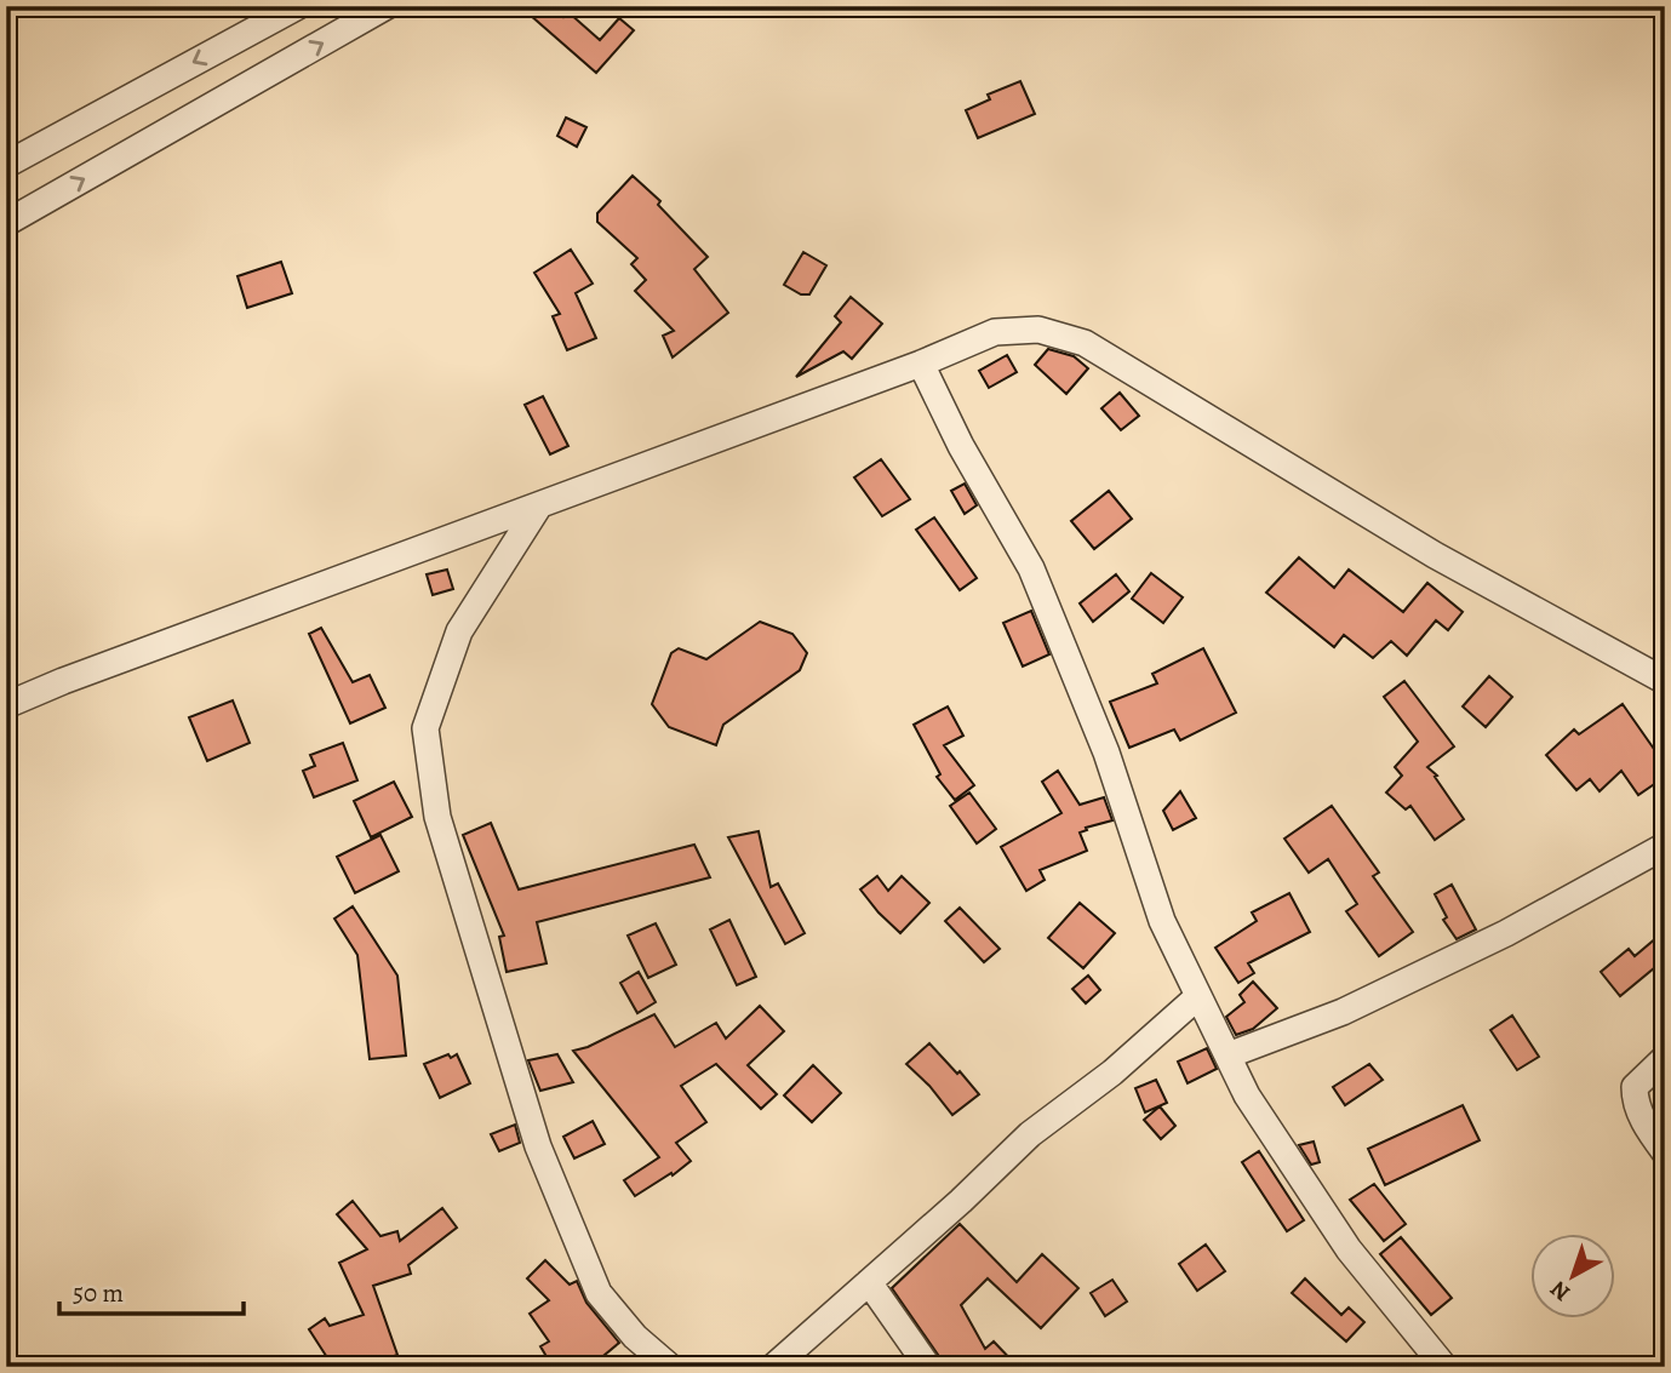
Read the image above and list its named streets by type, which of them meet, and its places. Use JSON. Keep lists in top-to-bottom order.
{
  "scale_bar": "50 m",
  "north": "bottom left"
}
